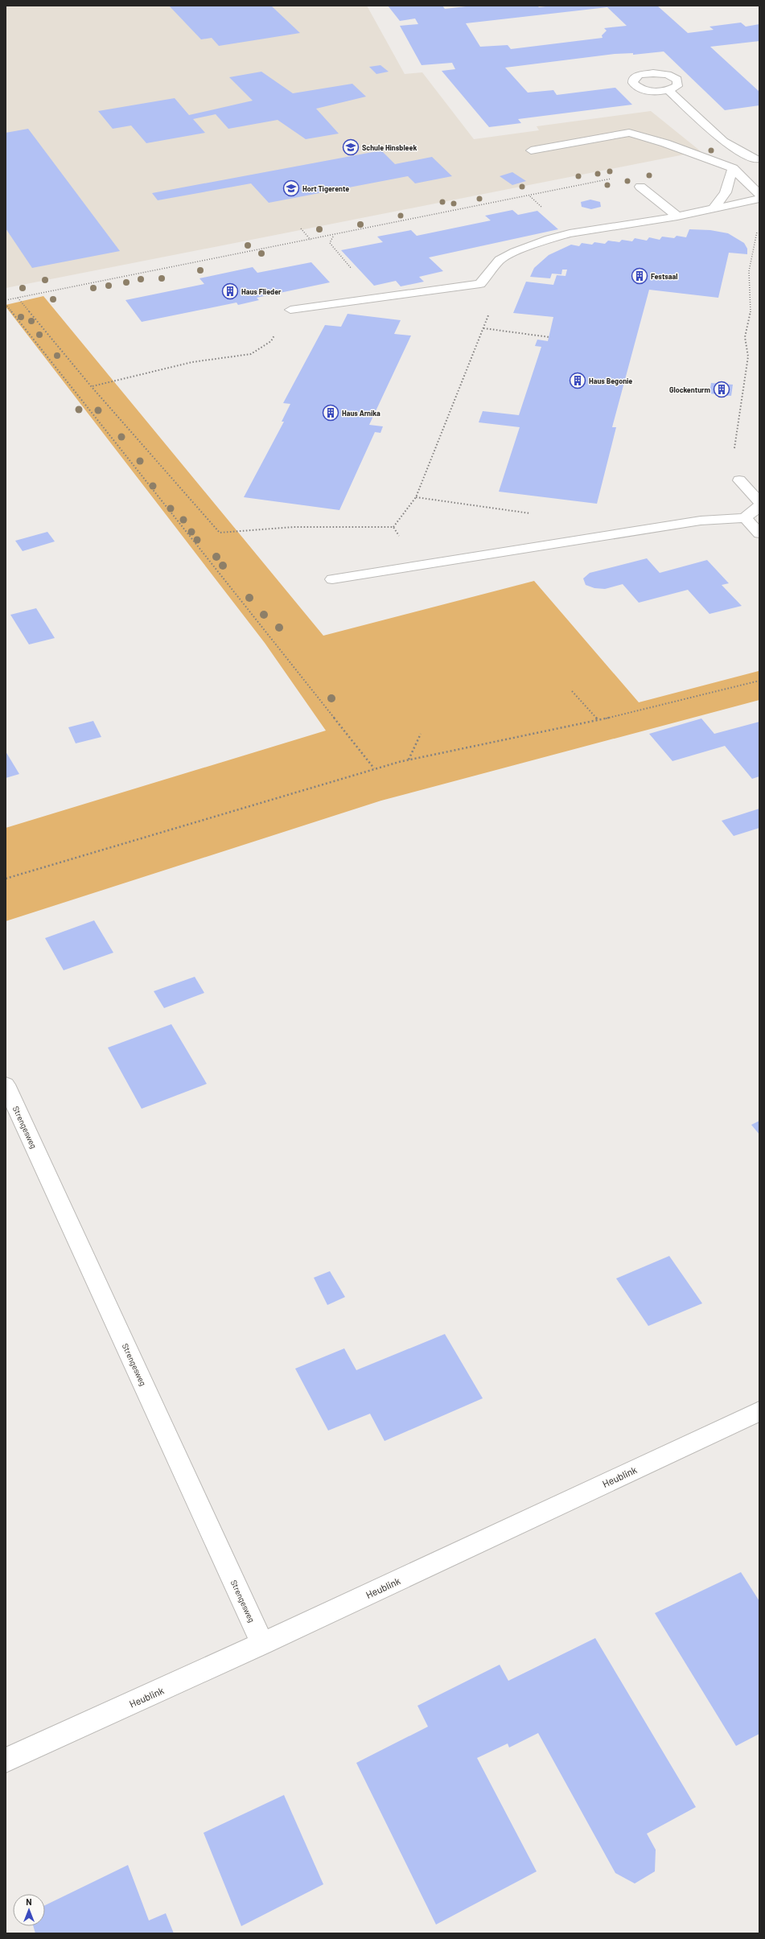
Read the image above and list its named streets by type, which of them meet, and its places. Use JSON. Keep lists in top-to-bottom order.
{
  "streets": {
    "street": ["Strengesweg", "Heublink"]
  },
  "crossings": [
    ["Strengesweg", "Heublink"]
  ],
  "places": {
    "school or university": ["Schule Hinsbleek", "Hort Tigerente"],
    "building": [
      "Festsaal",
      "Haus Flieder",
      "Haus Begonie",
      "Glockenturm",
      "Haus Arnika"
    ]
  },
  "north": "top"
}
